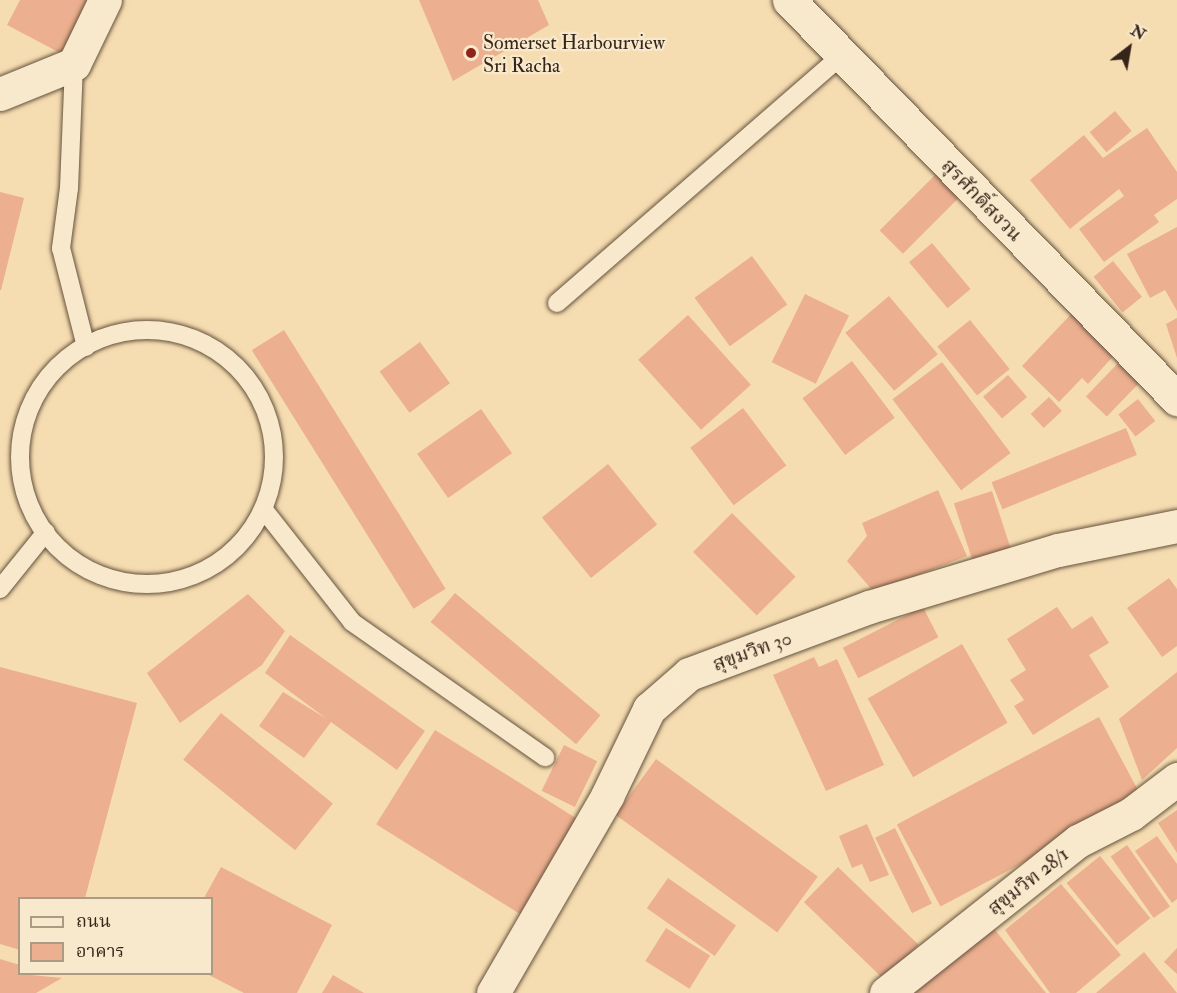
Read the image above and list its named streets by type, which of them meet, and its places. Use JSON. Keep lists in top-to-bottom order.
{
  "streets": {
    "street": ["สุรศักดิ์สงวน", "สุขุมวิท 30", "สุขุมวิท 28/1"]
  },
  "places": ["Somerset Harbourview Sri Racha"],
  "legend": ["ถนน", "อาคาร"],
  "north": "top right"
}
